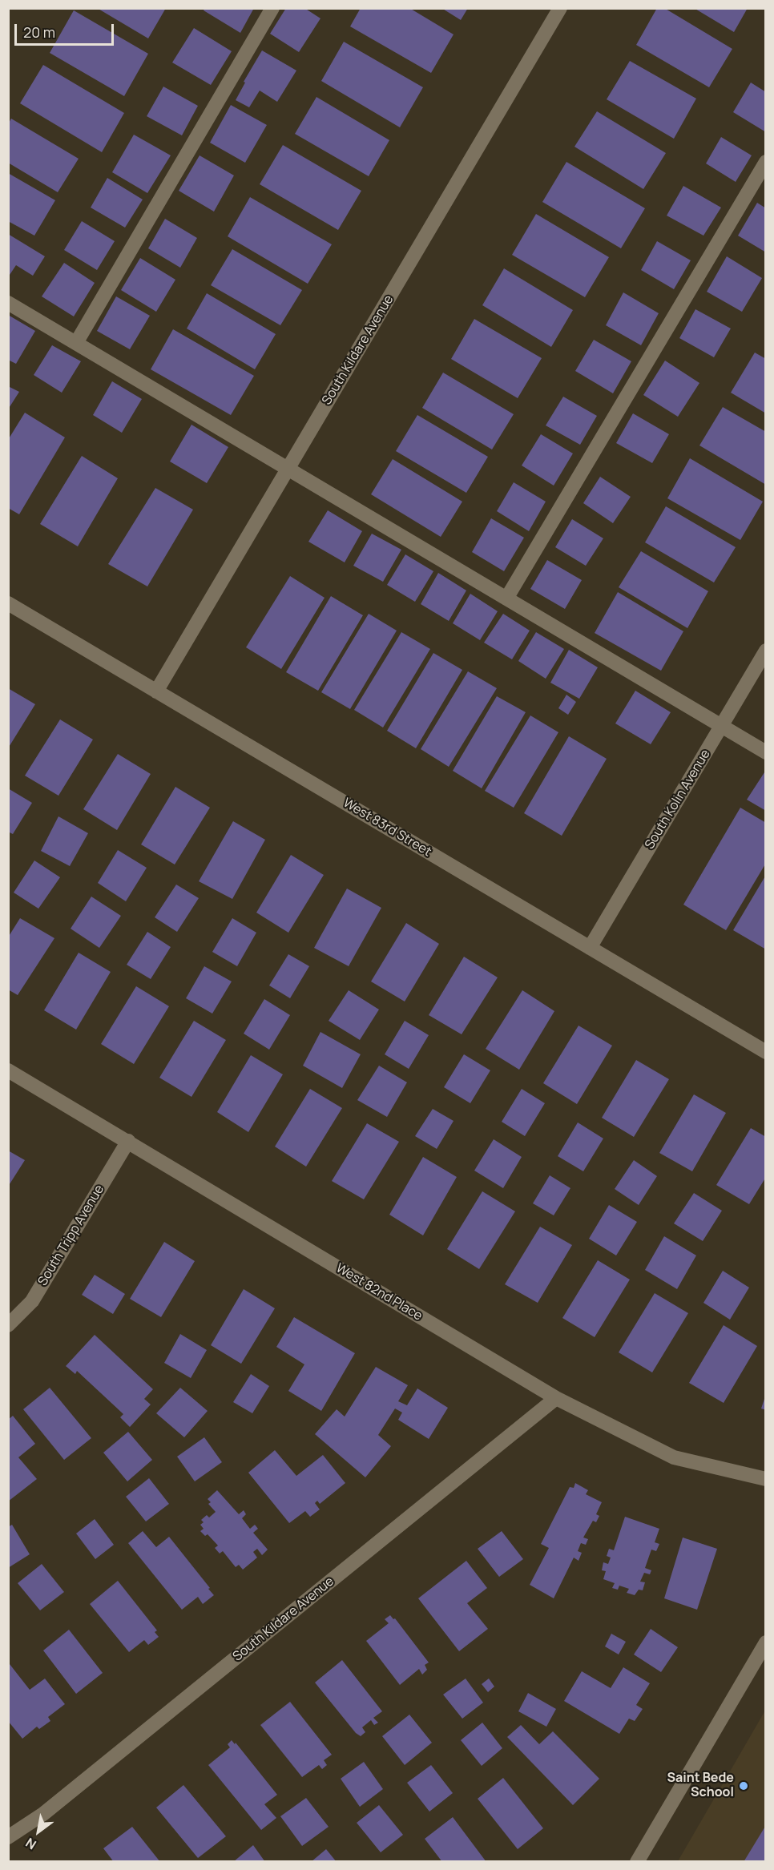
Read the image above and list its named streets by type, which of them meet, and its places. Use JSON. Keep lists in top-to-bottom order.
{
  "streets": {
    "street": [
      "South Kildare Avenue",
      "South Kolin Avenue",
      "West 83rd Street",
      "South Tripp Avenue",
      "West 82nd Place"
    ]
  },
  "crossings": [
    ["South Kildare Avenue", "West 83rd Street"],
    ["South Kildare Avenue", "West 82nd Place"],
    ["South Kolin Avenue", "West 83rd Street"],
    ["South Tripp Avenue", "West 82nd Place"]
  ],
  "places": ["Saint Bede School"],
  "scale_bar": "20 m",
  "north": "bottom left"
}
